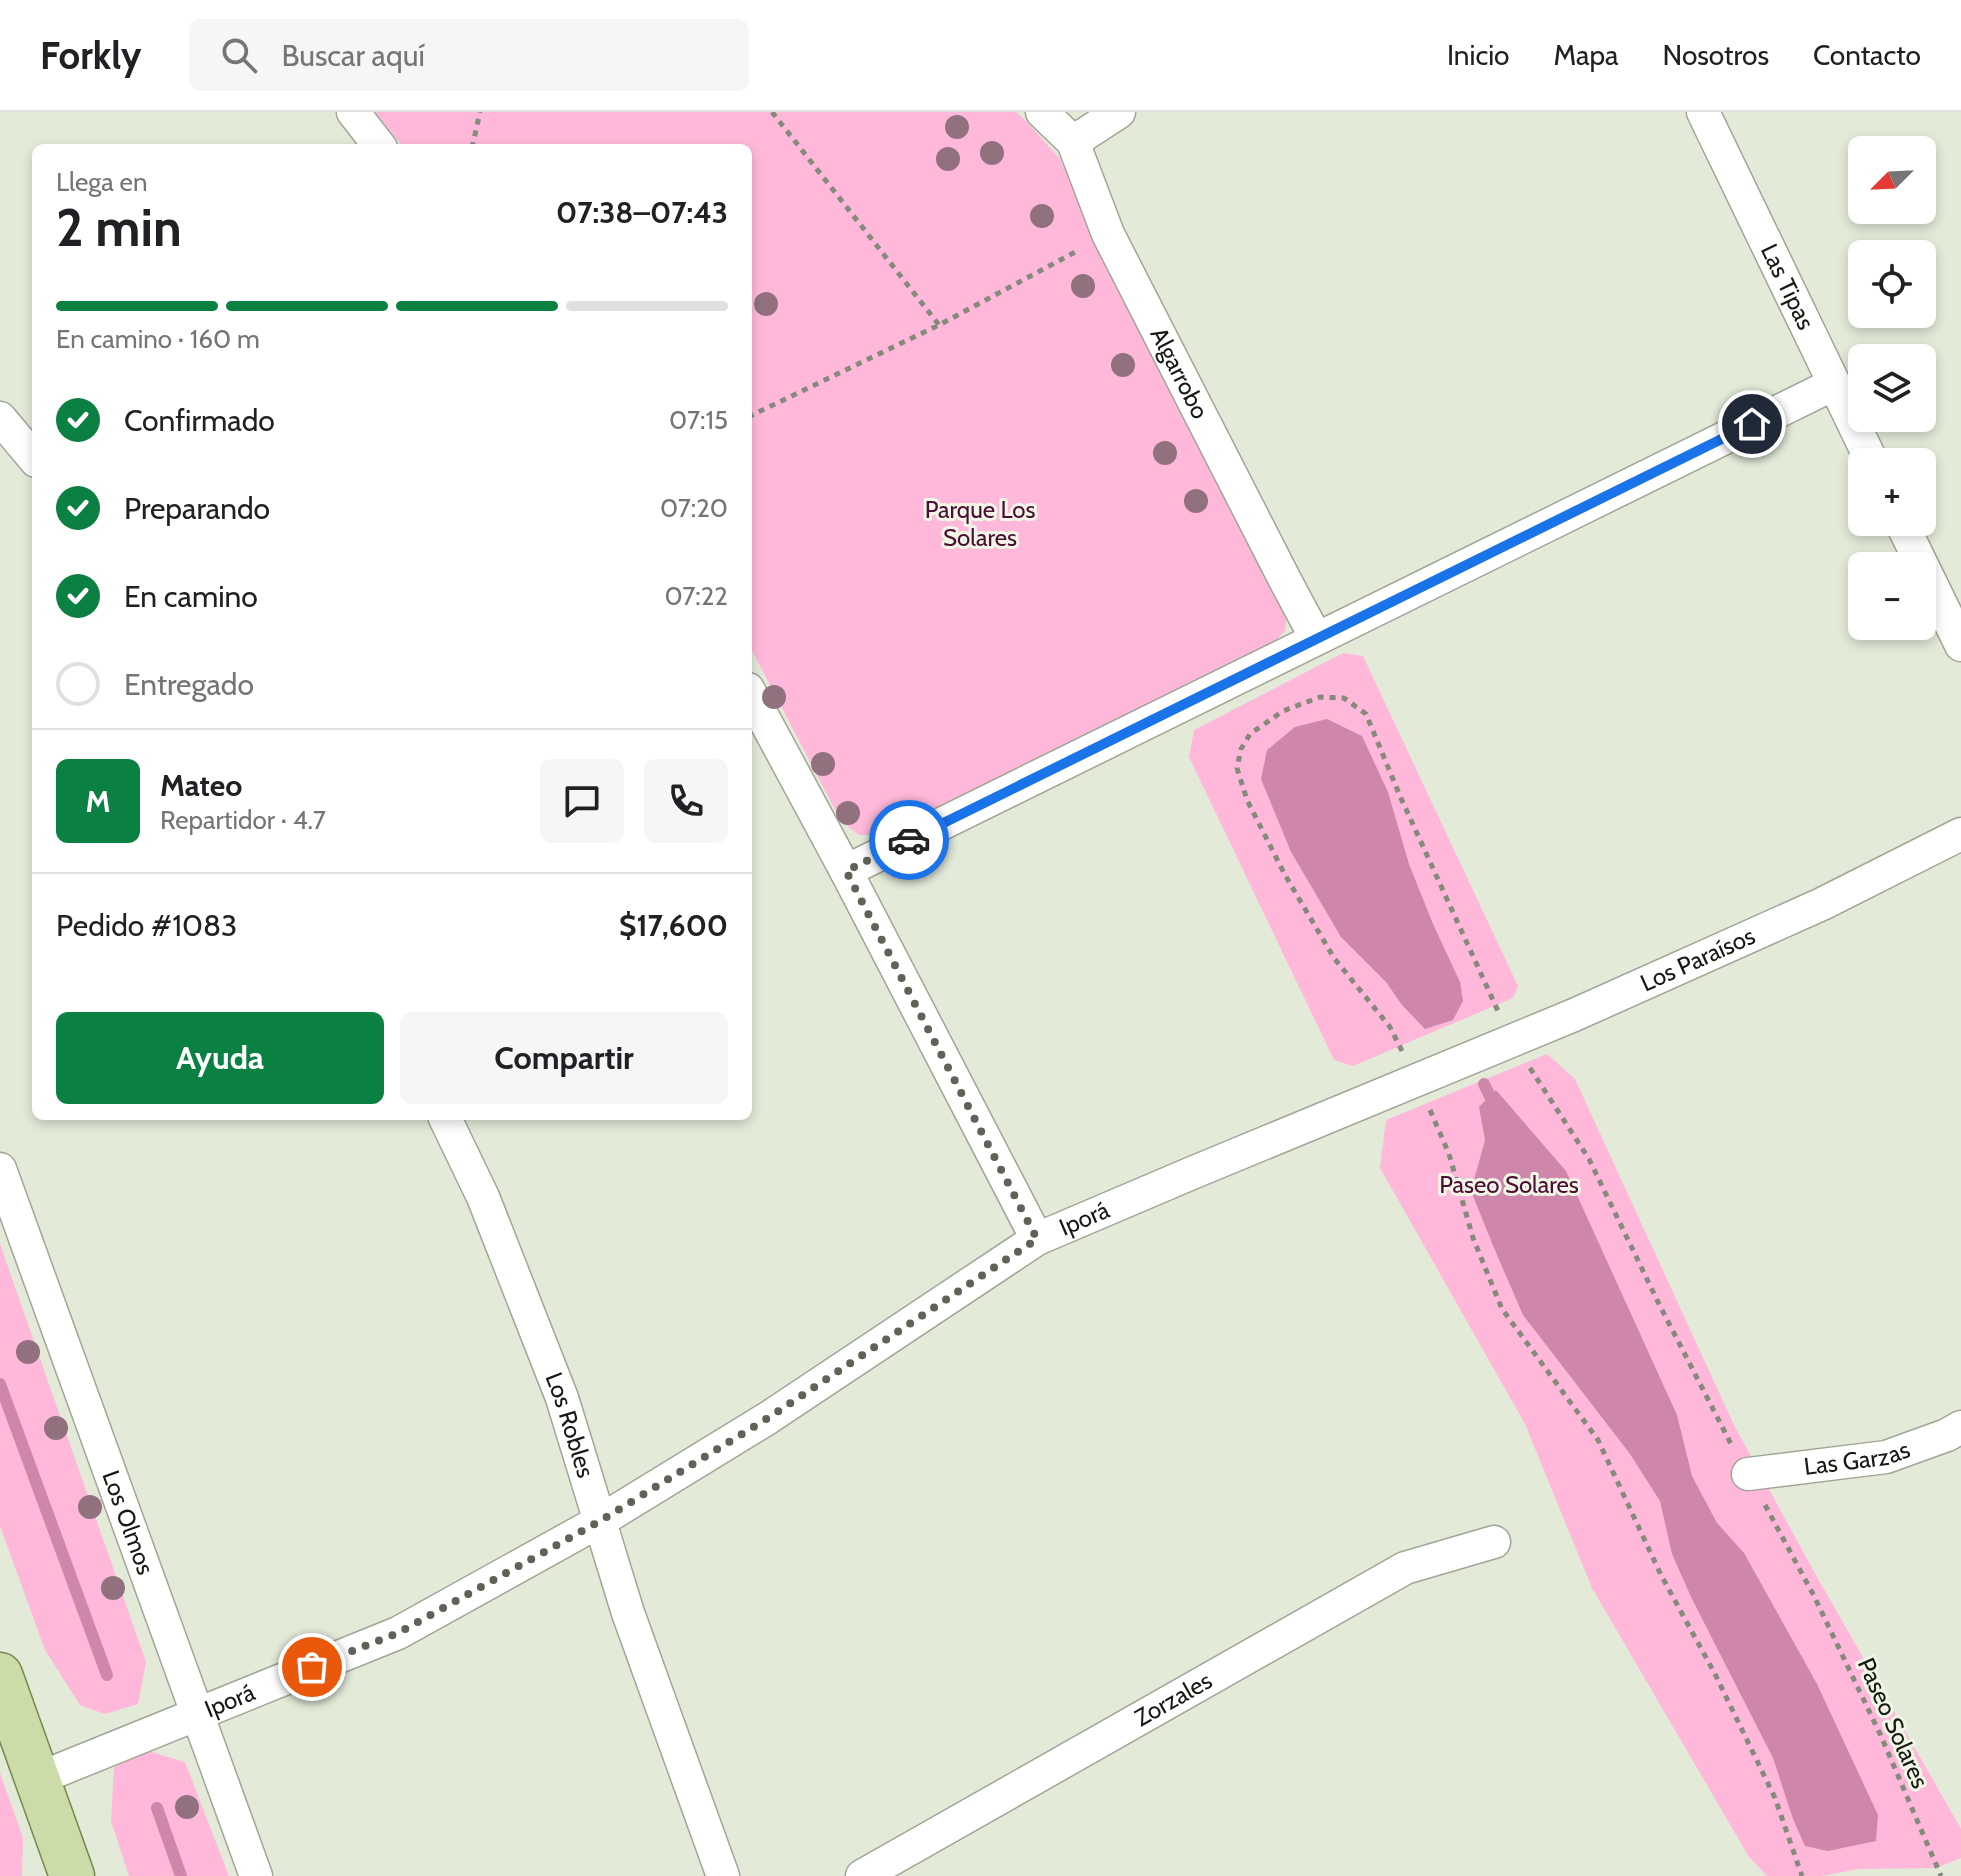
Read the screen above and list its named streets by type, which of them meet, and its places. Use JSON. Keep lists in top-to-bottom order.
{
  "streets": {
    "street": [
      "Las Tipas",
      "Algarrobo",
      "Los Paraísos",
      "Iporá",
      "Los Robles",
      "Las Garzas",
      "Los Olmos",
      "Zorzales"
    ],
    "path": ["Paseo Solares"]
  },
  "crossings": [
    ["Los Paraísos", "Iporá"],
    ["Los Paraísos", "Paseo Solares"],
    ["Iporá", "Los Robles"],
    ["Iporá", "Los Olmos"],
    ["Iporá", "Paseo Solares"],
    ["Las Garzas", "Paseo Solares"]
  ],
  "parks": ["Parque Los Solares", "Paseo Solares"],
  "north": "bottom left",
  "page": {
    "header": "Forkly",
    "search": "Buscar aquí",
    "nav": [
      "Inicio",
      "Mapa",
      "Nosotros",
      "Contacto"
    ],
    "map_buttons": ["+", "−"],
    "heading": ["2 min", "Llega en", "07:38–07:43"],
    "panel": [
      "Mateo",
      "Repartidor · 4.7",
      "Pedido #1083",
      "$17,600"
    ],
    "bar": "En camino · 160 m",
    "list": [
      ["Confirmado", "07:15"],
      ["Preparando", "07:20"],
      ["En camino", "07:22"],
      "Entregado"
    ],
    "round": "M",
    "buttons": ["Ayuda", "Compartir"]
  }
}
